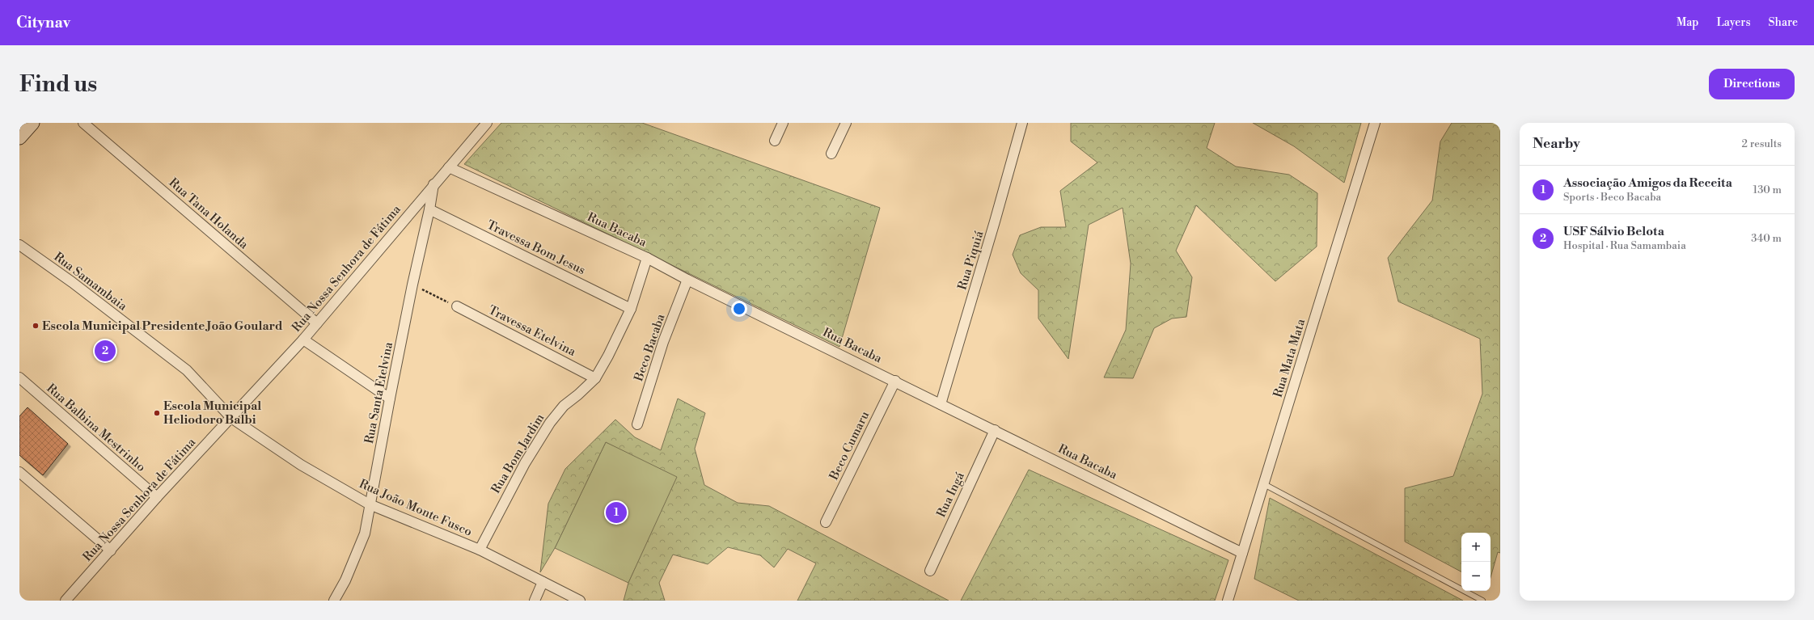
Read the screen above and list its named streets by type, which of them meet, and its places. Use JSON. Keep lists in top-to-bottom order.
{
  "streets": {
    "street": [
      "Rua Tana Holanda",
      "Rua Bacaba",
      "Travessa Bom Jesus",
      "Rua Piquiá",
      "Rua Nossa Senhora de Fátima",
      "Rua Samambaia",
      "Travessa Etelvina",
      "Beco Bacaba",
      "Rua Mata Mata",
      "Rua Santa Etelvina",
      "Rua Balbina Mestrinho",
      "Beco Cumaru",
      "Rua Bom Jardim",
      "Rua Ingá",
      "Rua João Monte Fusco"
    ]
  },
  "crossings": [
    ["Rua Tana Holanda", "Rua Nossa Senhora de Fátima"],
    ["Rua Bacaba", "Rua Piquiá"],
    ["Rua Bacaba", "Rua Nossa Senhora de Fátima"],
    ["Rua Bacaba", "Beco Bacaba"],
    ["Rua Bacaba", "Rua Mata Mata"],
    ["Rua Bacaba", "Beco Cumaru"],
    ["Rua Bacaba", "Rua Bom Jardim"],
    ["Rua Bacaba", "Rua Ingá"],
    ["Travessa Bom Jesus", "Rua Santa Etelvina"],
    ["Travessa Bom Jesus", "Rua Bom Jardim"],
    ["Rua Nossa Senhora de Fátima", "Rua Samambaia"],
    ["Rua Nossa Senhora de Fátima", "Rua Santa Etelvina"],
    ["Rua Nossa Senhora de Fátima", "Rua Balbina Mestrinho"],
    ["Rua Nossa Senhora de Fátima", "Rua João Monte Fusco"],
    ["Rua Samambaia", "Rua João Monte Fusco"],
    ["Travessa Etelvina", "Rua Bom Jardim"],
    ["Rua Santa Etelvina", "Rua João Monte Fusco"],
    ["Rua Bom Jardim", "Rua João Monte Fusco"]
  ],
  "places": ["Escola Municipal Presidente João Goulard", "Escola Municipal Heliodoro Balbi"],
  "page": {
    "header": "Citynav",
    "nav": ["Map", "Layers", "Share"],
    "buttons": "Directions",
    "title": "Find us",
    "heading": ["Nearby", "2 results"],
    "list": [
      {
        "mark": "1",
        "name": "Associação Amigos da Receita",
        "note": "Sports · Beco Bacaba",
        "value": "130 m"
      },
      {
        "mark": "2",
        "name": "USF Sálvio Belota",
        "note": "Hospital · Rua Samambaia",
        "value": "340 m"
      }
    ],
    "pins": ["2", "1"],
    "map_buttons": ["+", "−"]
  }
}
